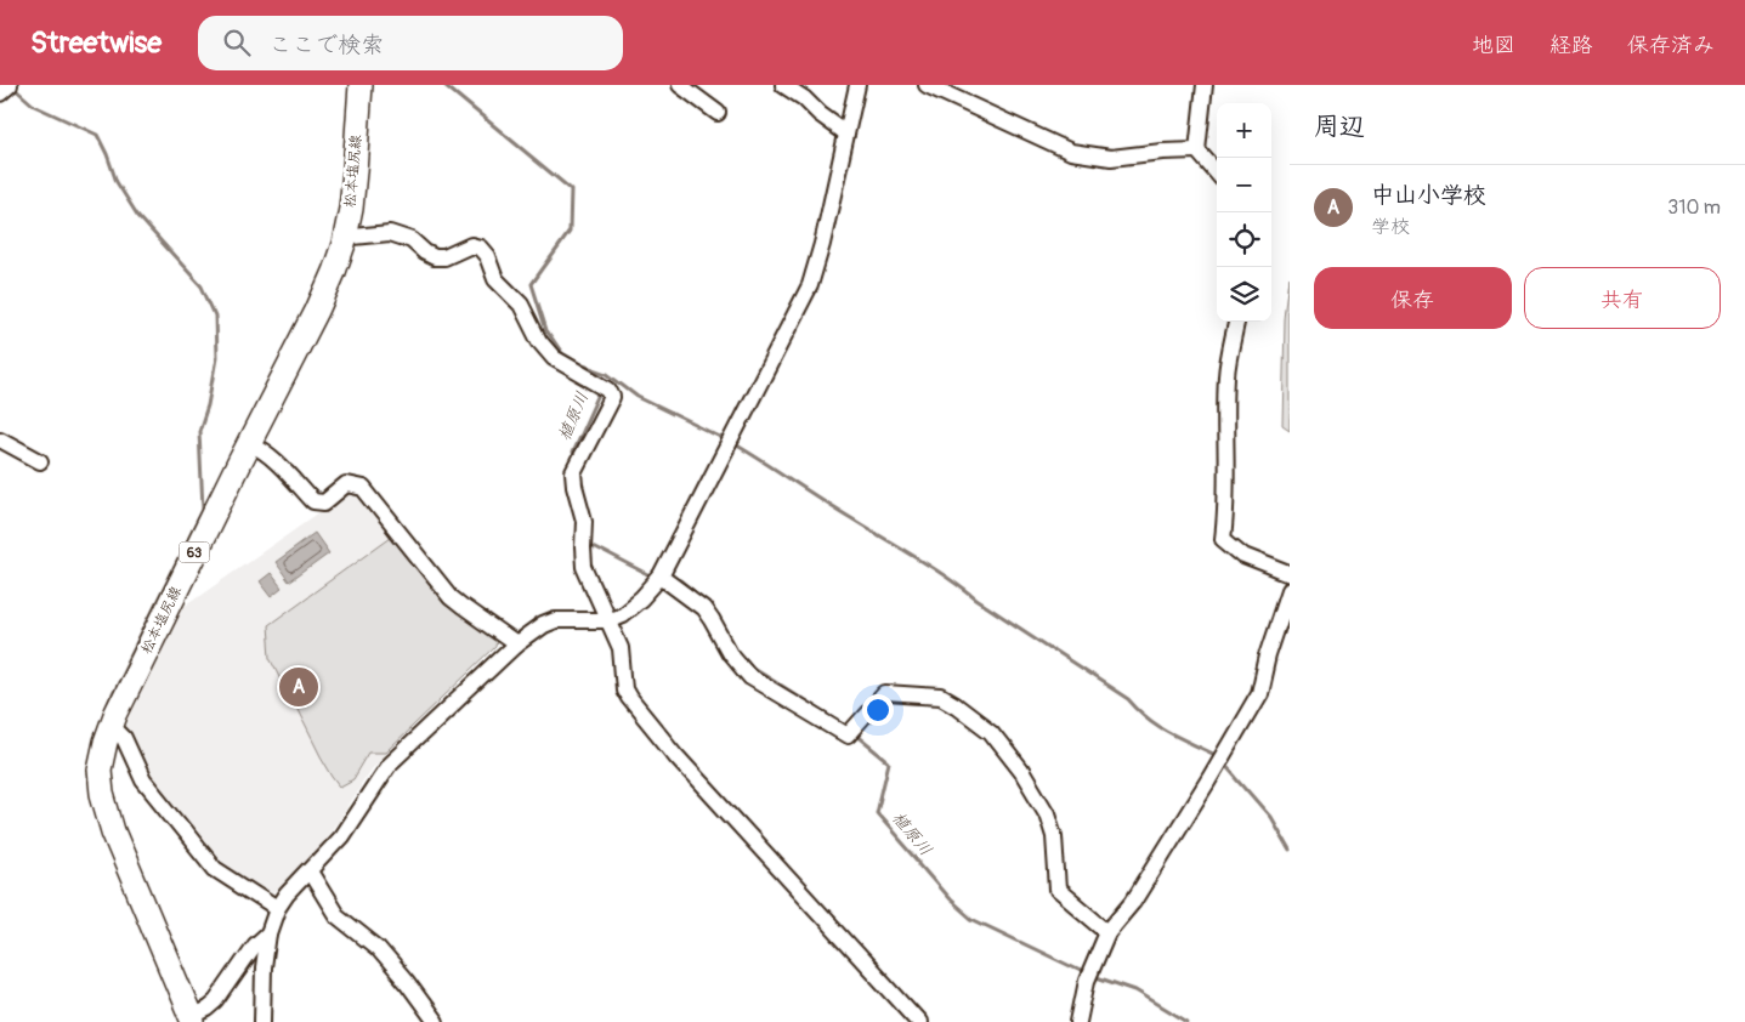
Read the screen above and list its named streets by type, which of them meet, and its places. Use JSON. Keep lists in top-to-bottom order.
{
  "streets": {
    "main road": ["松本塩尻線", "63"]
  },
  "water": ["植原川"],
  "page": {
    "header": "Streetwise",
    "search": "ここで検索",
    "nav": ["地図", "経路", "保存済み"],
    "heading": "周辺",
    "map_buttons": ["+", "−"],
    "list": [
      {
        "mark": "A",
        "name": "中山小学校",
        "note": "学校",
        "value": "310 m"
      }
    ],
    "buttons": ["保存", "共有"],
    "pins": "A"
  }
}
